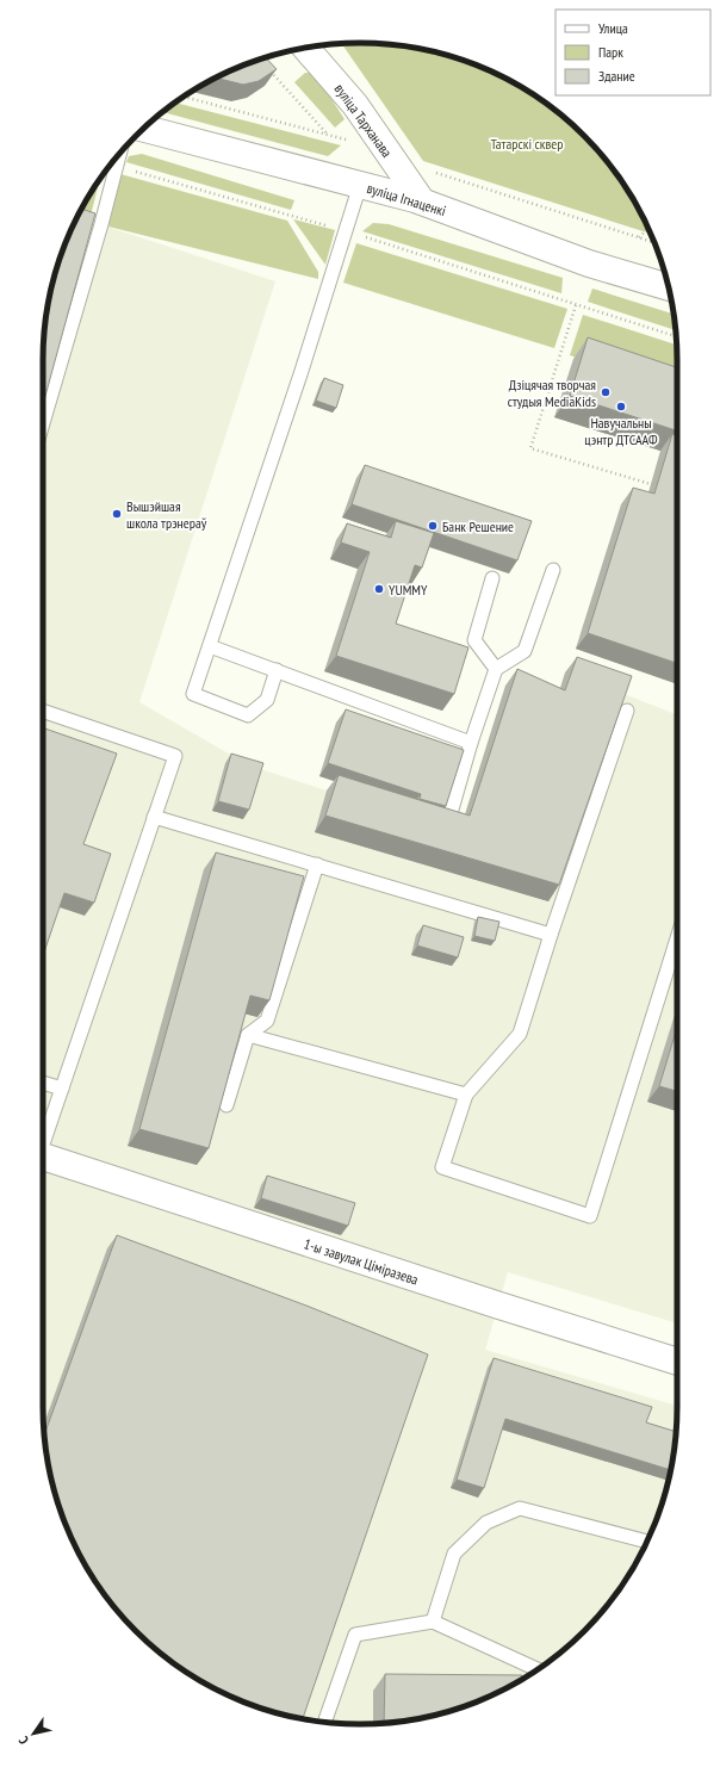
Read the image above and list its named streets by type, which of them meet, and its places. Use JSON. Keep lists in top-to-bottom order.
{
  "streets": {
    "street": ["вуліца Тарханава", "вуліца Ігнаценкі", "1-ы завулак Ціміразева"]
  },
  "crossings": [
    ["вуліца Тарханава", "вуліца Ігнаценкі"]
  ],
  "parks": ["Татарскі сквер"],
  "places": [
    "Дзіцячая творчая студыя MediaKids",
    "Навучальны цэнтр ДТСААФ",
    "Вышэйшая школа трэнераў",
    "Банк Решение",
    "YUMMY"
  ],
  "legend": ["Улица", "Парк", "Здание"],
  "north": "bottom left"
}
